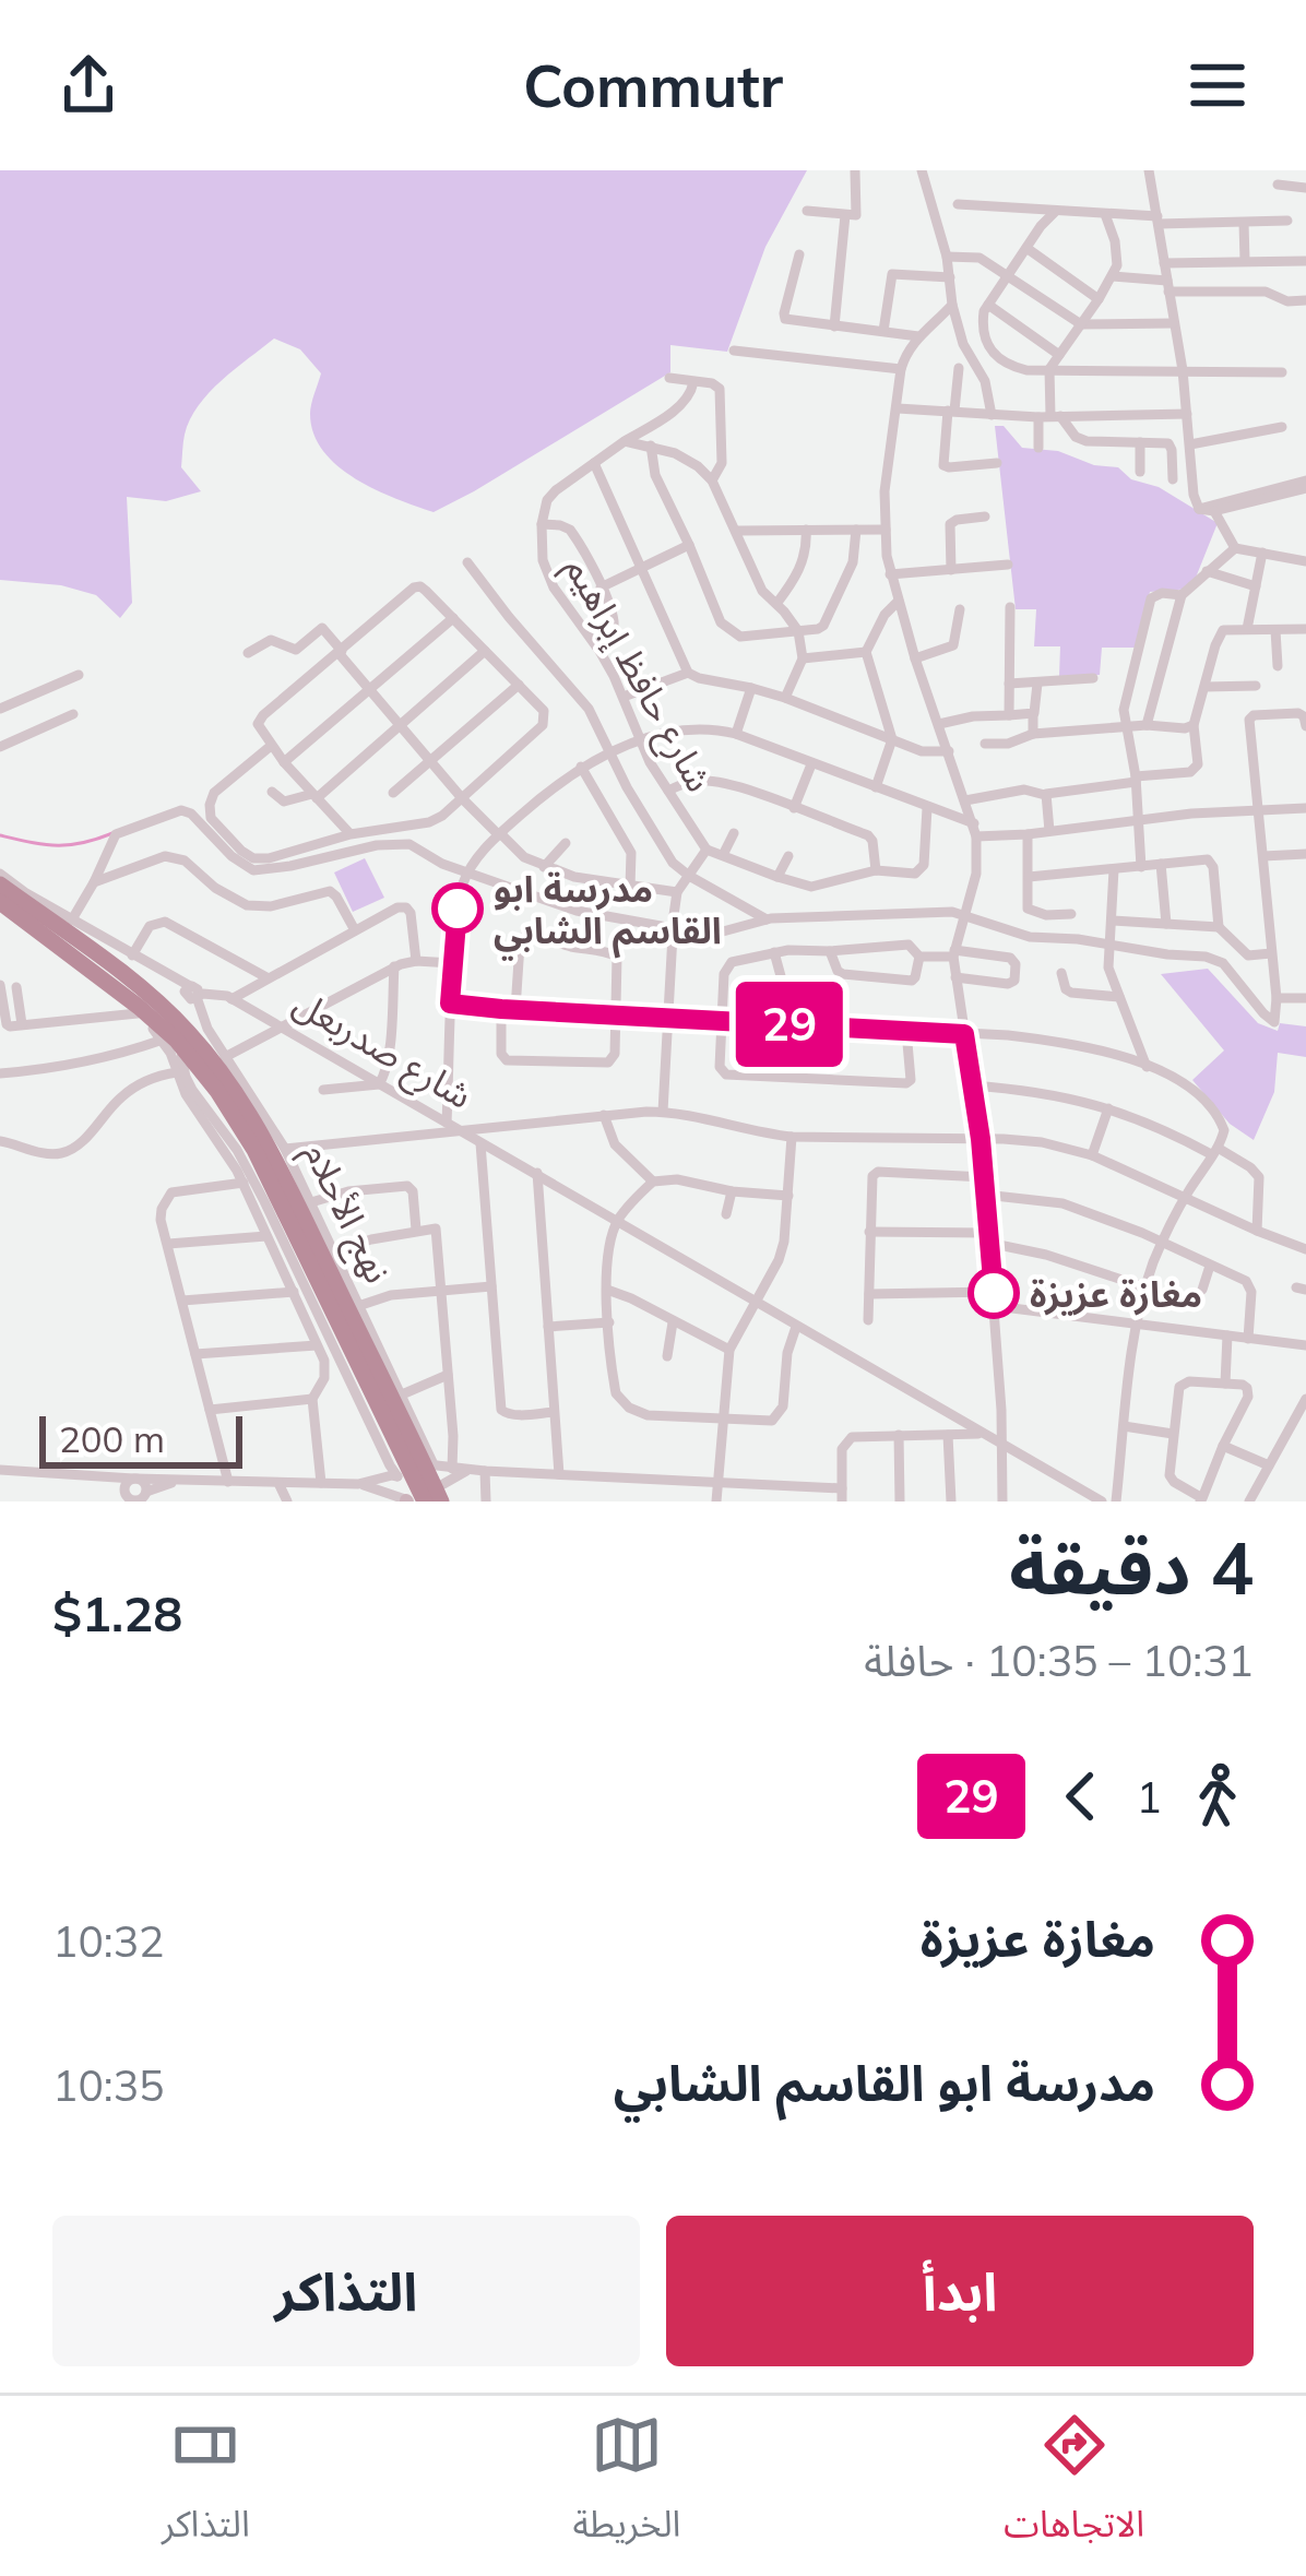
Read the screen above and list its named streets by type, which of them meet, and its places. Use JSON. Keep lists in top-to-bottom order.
{
  "streets": {
    "street": ["شارع حافظ إبراهيم", "شارع صدربعل", "نهج الأحلام"]
  },
  "crossings": [
    ["شارع صدربعل", "نهج الأحلام"]
  ],
  "places": ["مدرسة ابو القاسم الشابي", "مغازة عزيزة"],
  "lines": ["bus line 29"],
  "scale_bar": "200 m",
  "page": {
    "header": "Commutr",
    "on_map": "29",
    "scale": "200 m",
    "heading": ["4 دقيقة", "10:31 – 10:35 · حافلة", "$1.28"],
    "legs": ["1", "29"],
    "list": [
      {
        "name": "مغازة عزيزة",
        "value": "10:32"
      },
      {
        "name": "مدرسة ابو القاسم الشابي",
        "value": "10:35"
      }
    ],
    "buttons": ["ابدأ", "التذاكر"],
    "tabs": ["الاتجاهات", "الخريطة", "التذاكر"]
  }
}
